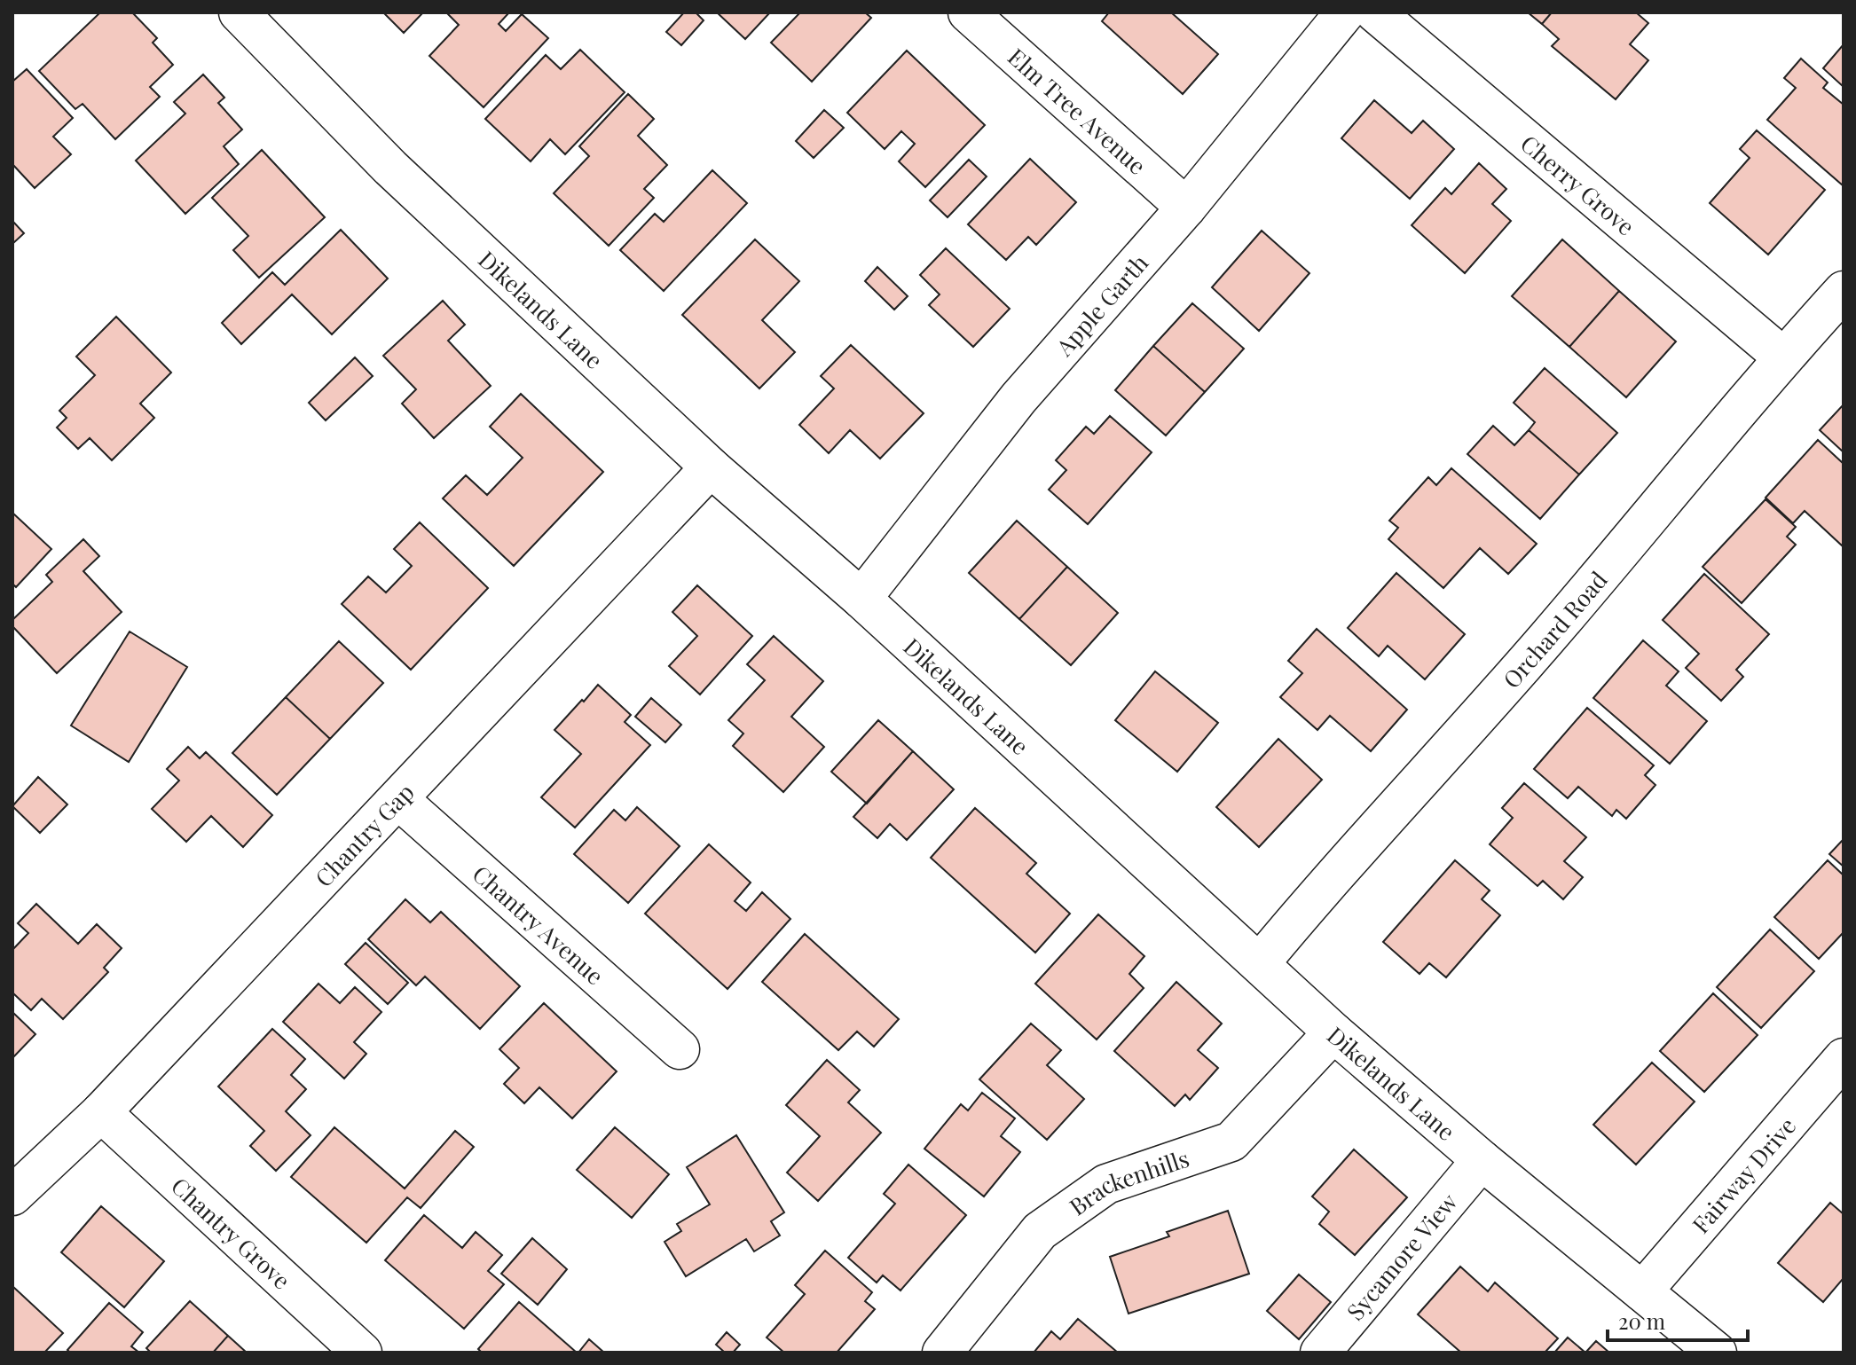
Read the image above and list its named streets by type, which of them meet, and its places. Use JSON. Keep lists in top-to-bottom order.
{
  "streets": {
    "street": [
      "Elm Tree Avenue",
      "Cherry Grove",
      "Apple Garth",
      "Dikelands Lane",
      "Orchard Road",
      "Chantry Gap",
      "Chantry Avenue",
      "Fairway Drive",
      "Brackenhills",
      "Chantry Grove",
      "Sycamore View"
    ]
  },
  "crossings": [
    ["Elm Tree Avenue", "Apple Garth"],
    ["Cherry Grove", "Orchard Road"],
    ["Apple Garth", "Dikelands Lane"],
    ["Dikelands Lane", "Orchard Road"],
    ["Dikelands Lane", "Chantry Gap"],
    ["Dikelands Lane", "Fairway Drive"],
    ["Dikelands Lane", "Brackenhills"],
    ["Dikelands Lane", "Sycamore View"],
    ["Chantry Gap", "Chantry Avenue"],
    ["Chantry Gap", "Chantry Grove"]
  ],
  "scale_bar": "20 m"
}
